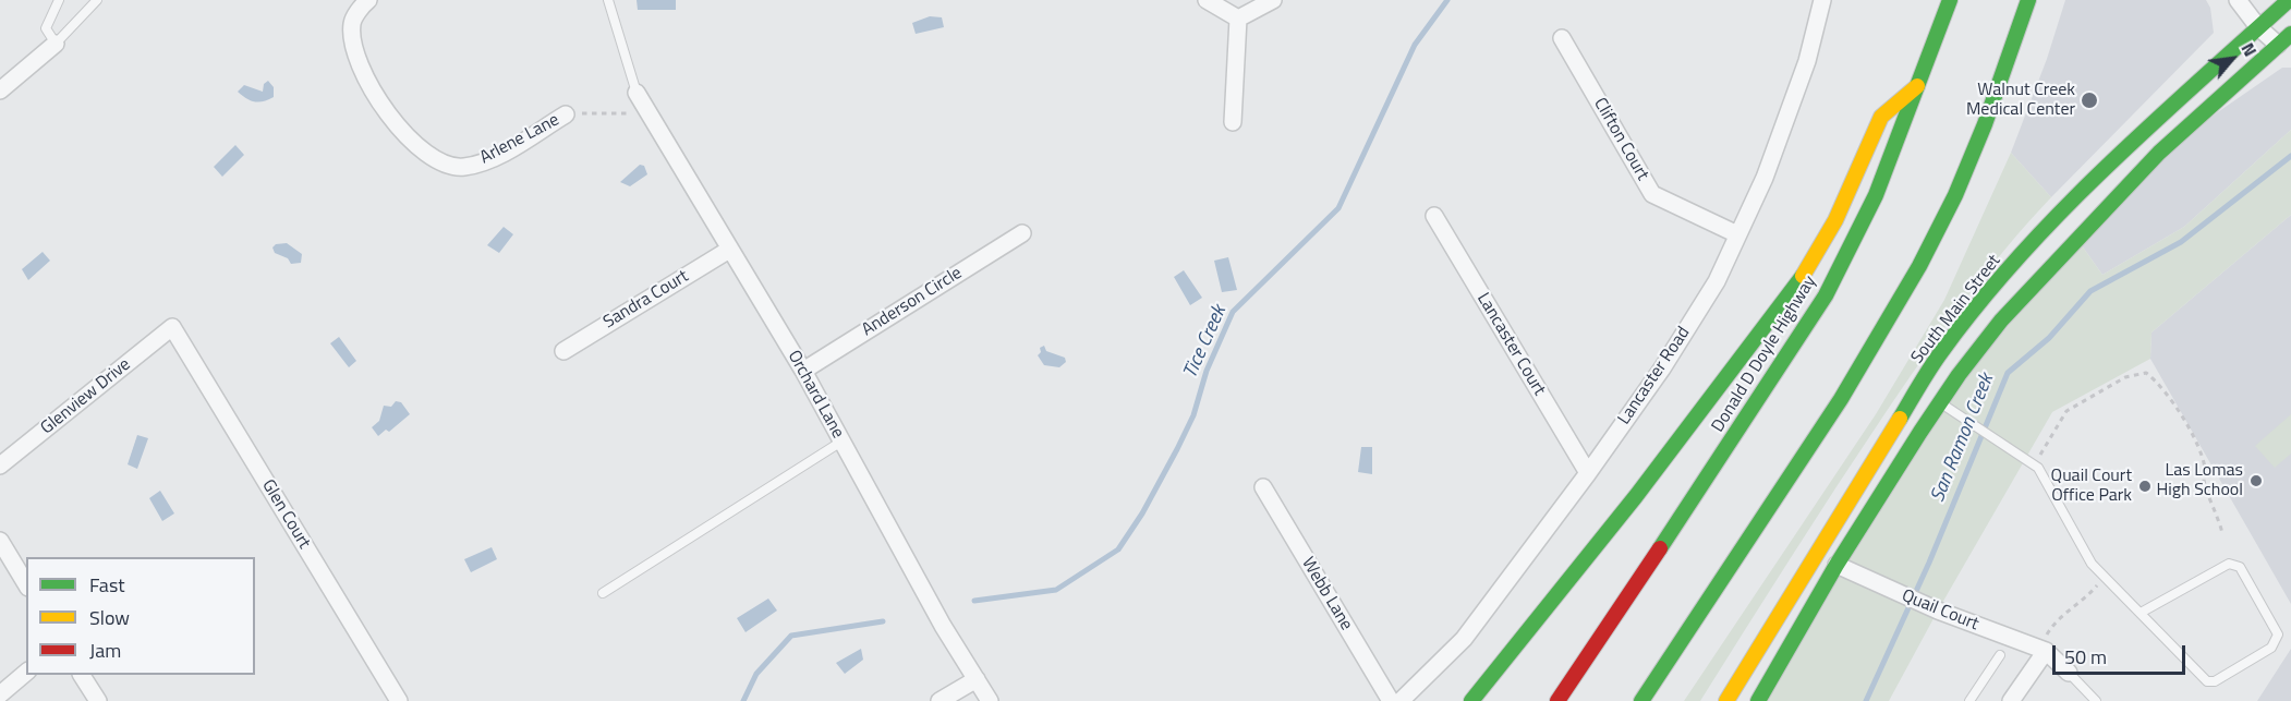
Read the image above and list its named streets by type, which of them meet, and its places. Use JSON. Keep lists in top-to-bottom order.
{
  "streets": {
    "main road": ["South Main Street", "Donald D Doyle Highway"],
    "street": [
      "Arlene Lane",
      "Clifton Court",
      "Sandra Court",
      "Anderson Circle",
      "Lancaster Court",
      "Lancaster Road",
      "Orchard Lane",
      "Glenview Drive",
      "Glen Court",
      "Webb Lane",
      "Quail Court"
    ]
  },
  "crossings": [
    ["Clifton Court", "Lancaster Road"],
    ["Sandra Court", "Orchard Lane"],
    ["Anderson Circle", "Orchard Lane"],
    ["Lancaster Court", "Lancaster Road"],
    ["Glenview Drive", "Glen Court"]
  ],
  "water": ["Tice Creek", "San Ramon Creek"],
  "places": ["Walnut Creek Medical Center", "Las Lomas High School", "Quail Court Office Park"],
  "legend": ["Fast", "Slow", "Jam"],
  "scale_bar": "50 m",
  "north": "top right"
}
